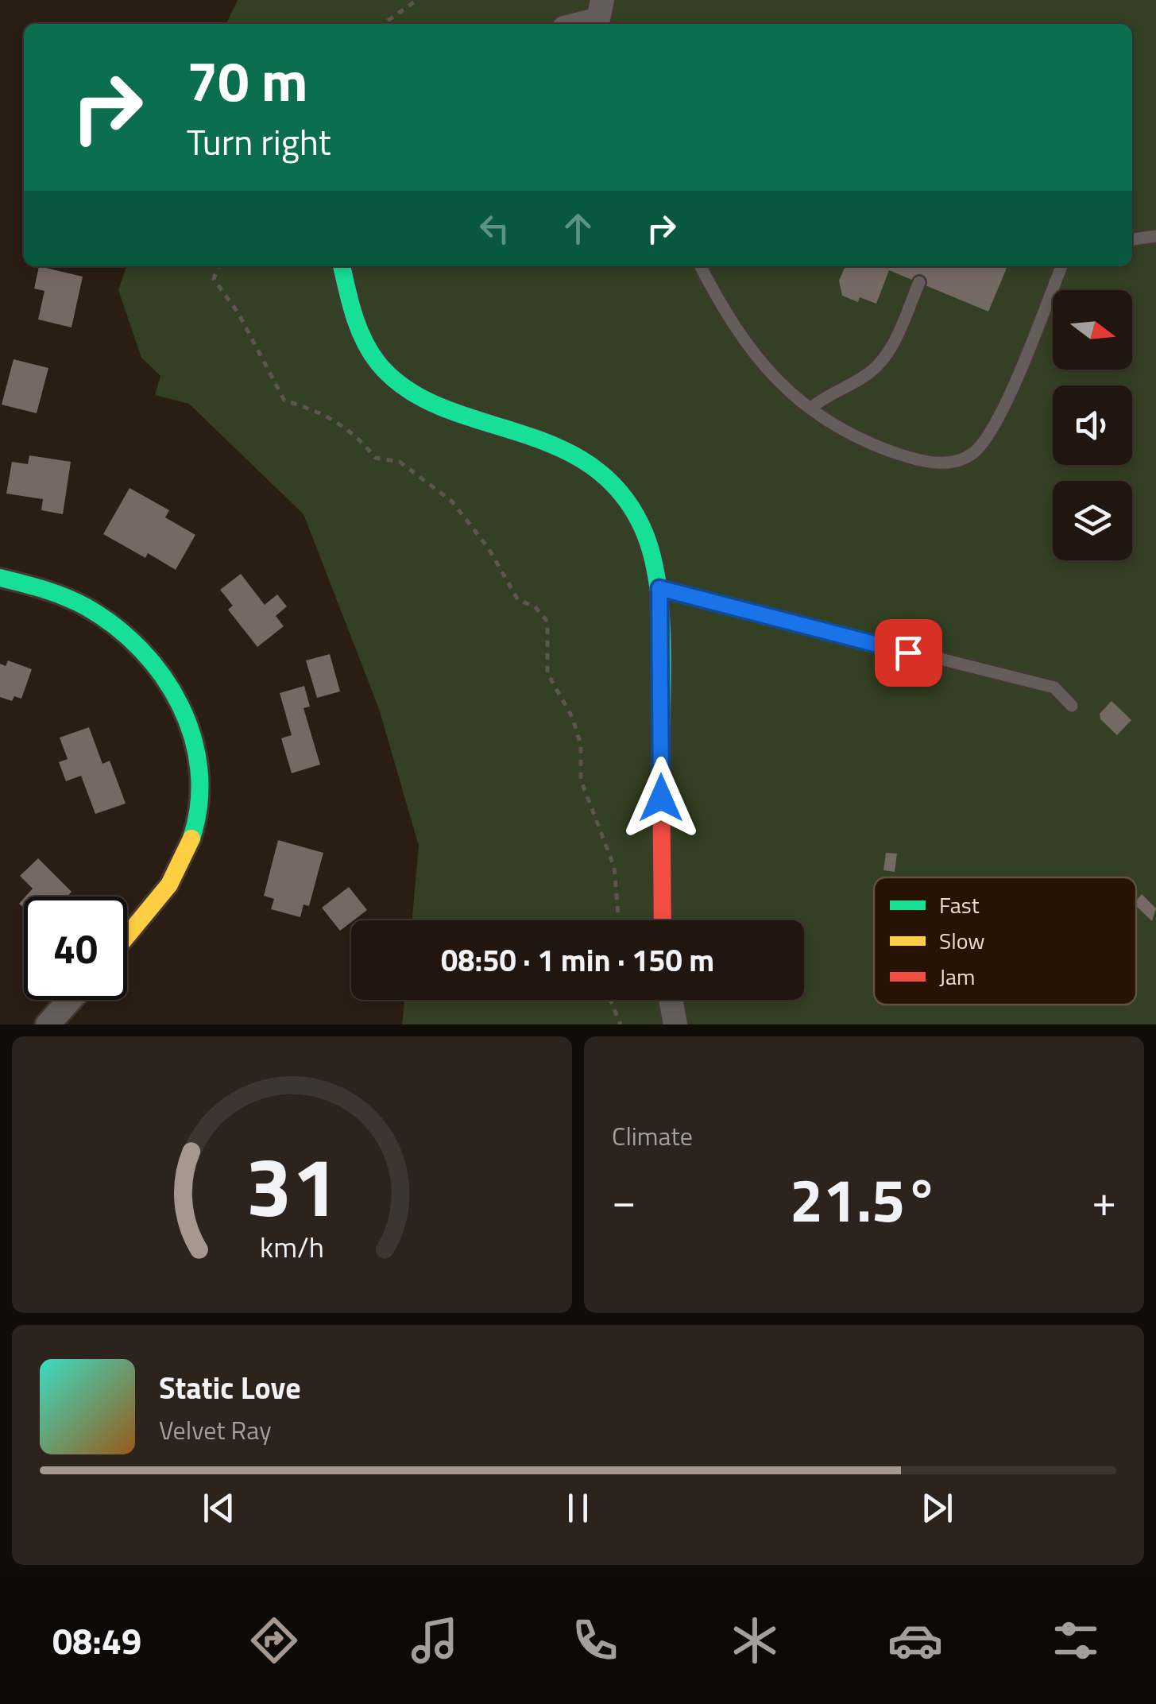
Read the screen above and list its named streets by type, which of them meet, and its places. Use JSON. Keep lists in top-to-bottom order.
{
  "legend": ["Fast", "Slow", "Jam"],
  "north": "right",
  "page": {
    "turn": ["70 m", "Turn right"],
    "limit": "40",
    "trip": "08:50 · 1 min · 150 m",
    "tile": "Climate",
    "heat": ["−", "21.5°", "+"],
    "song": ["Static Love", "Velvet Ray"],
    "tabs": "08:49",
    "gauge": ["31", "km/h"]
  }
}
